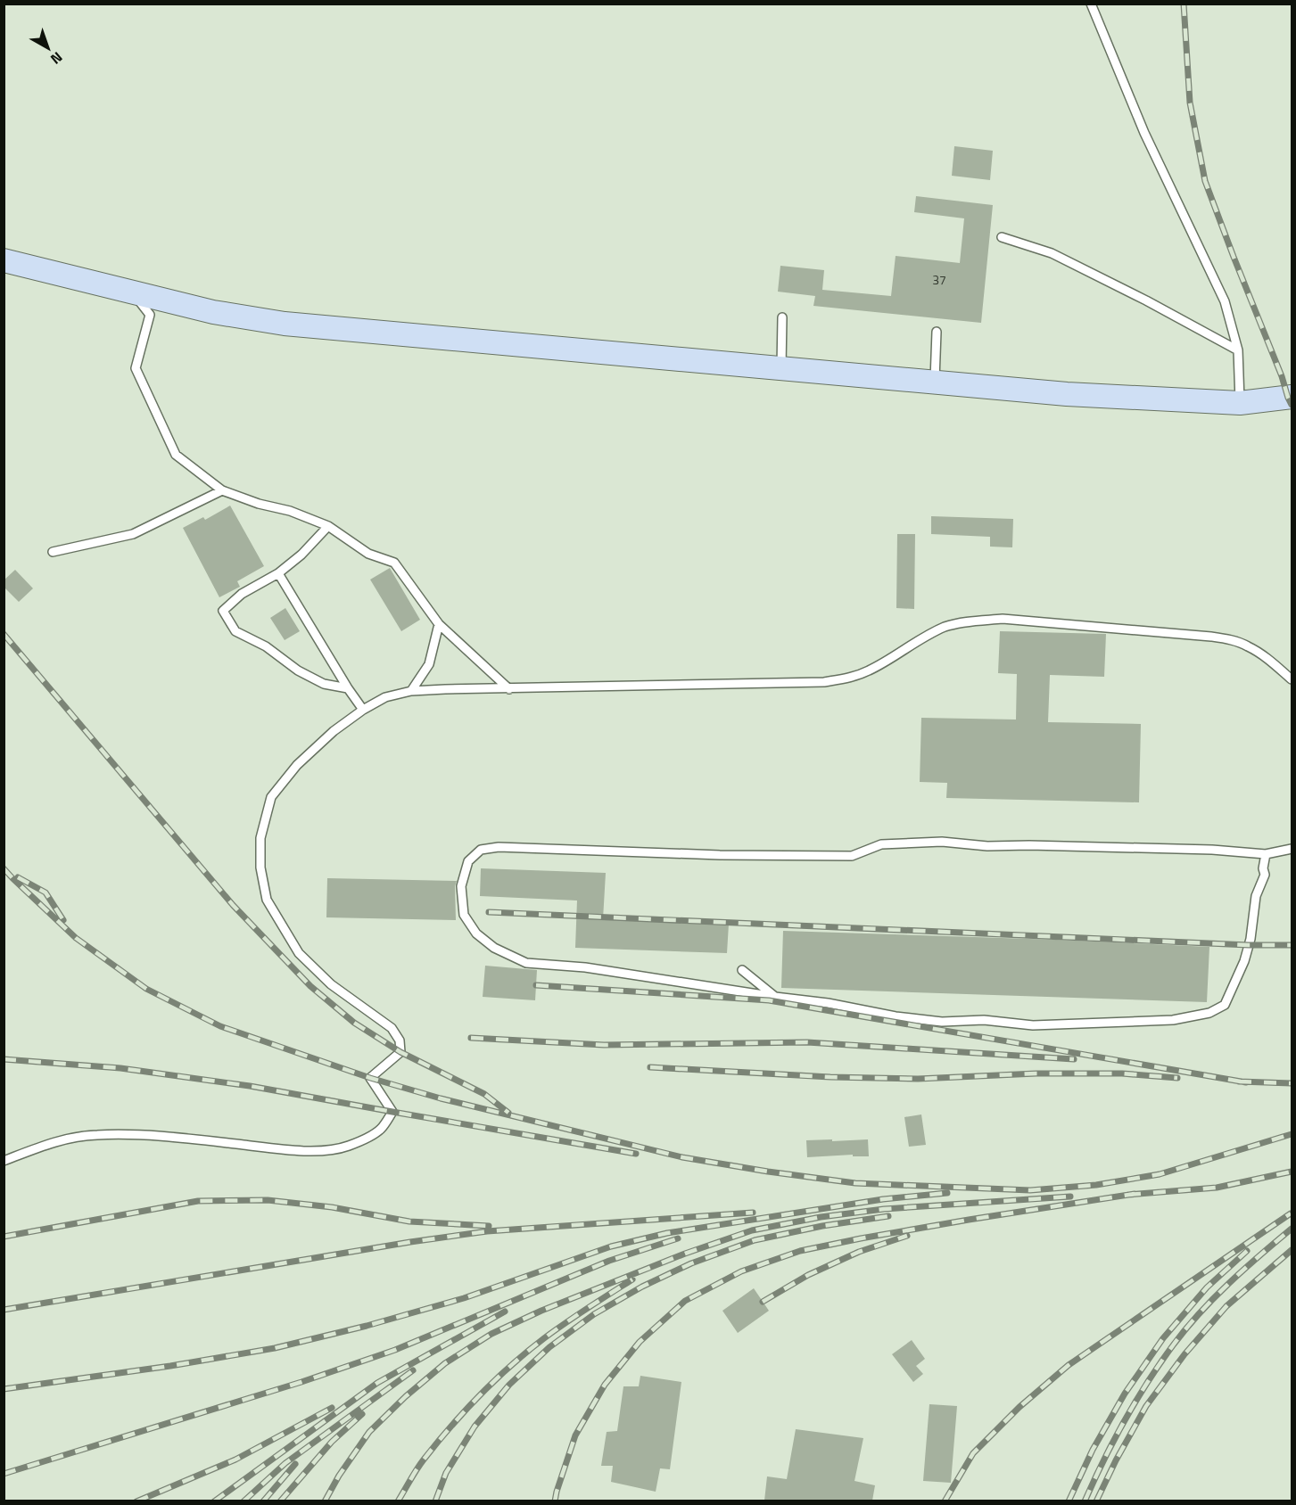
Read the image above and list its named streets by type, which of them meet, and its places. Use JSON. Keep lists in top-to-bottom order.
{
  "house_numbers": ["37"],
  "north": "bottom right"
}
